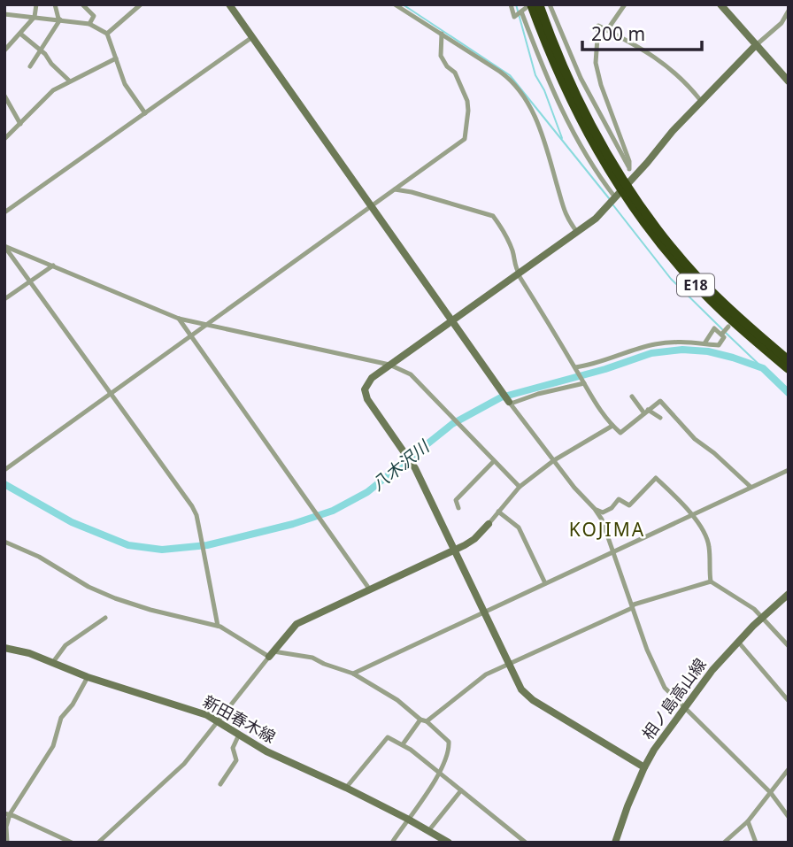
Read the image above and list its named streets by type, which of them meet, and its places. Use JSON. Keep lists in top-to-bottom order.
{
  "streets": {
    "highway": ["E18"],
    "street": ["相ノ島高山線", "新田春木線"]
  },
  "districts": ["KOJIMA"],
  "water": ["八木沢川"],
  "scale_bar": "200 m"
}
